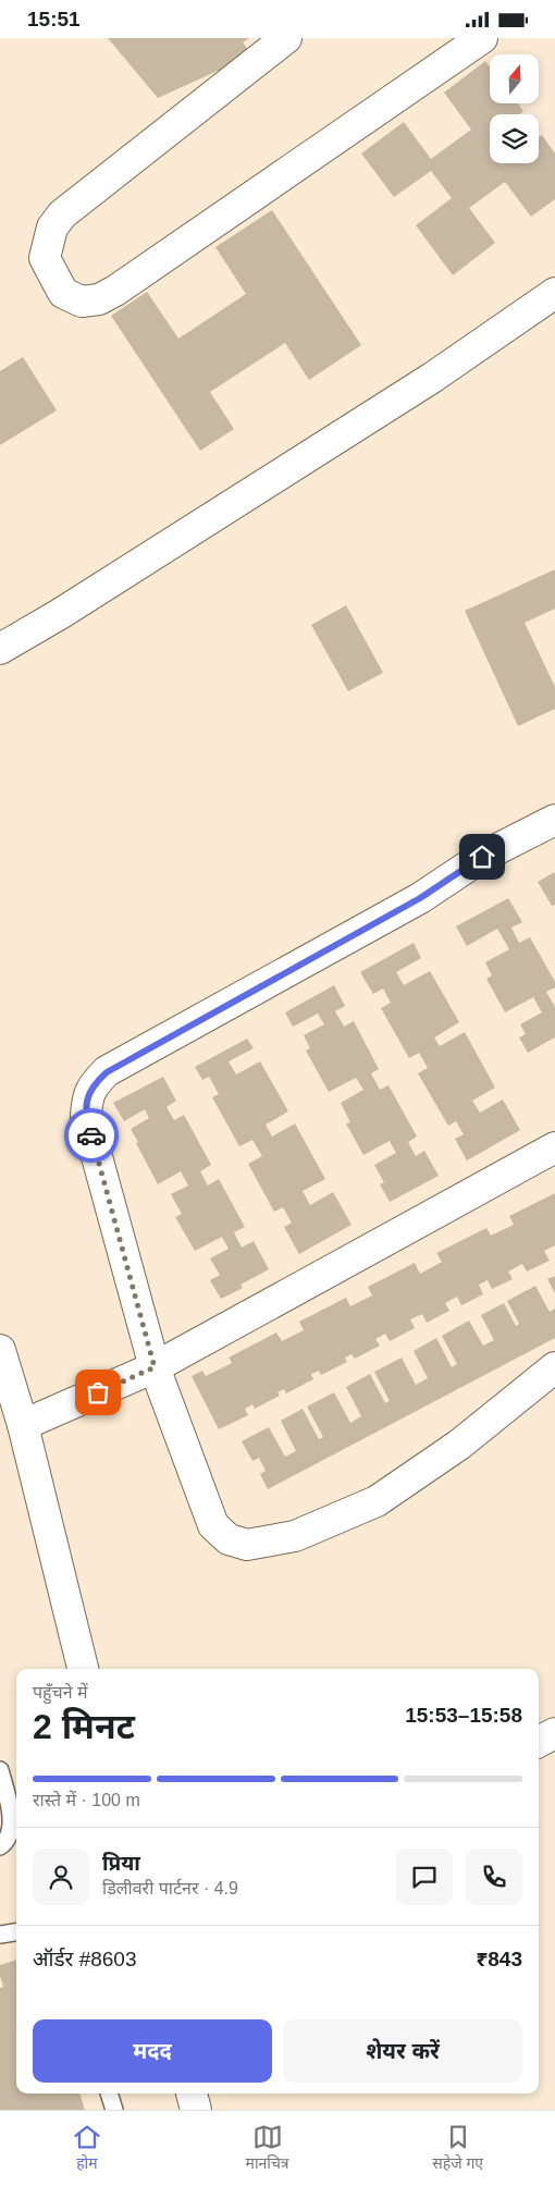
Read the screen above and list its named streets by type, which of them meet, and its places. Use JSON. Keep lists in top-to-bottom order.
{
  "north": "top",
  "page": {
    "status": "15:51",
    "heading": ["2 मिनट", "पहुँचने में", "15:53–15:58"],
    "panel": [
      "प्रिया",
      "डिलीवरी पार्टनर · 4.9",
      "ऑर्डर #8603",
      "₹843"
    ],
    "bar": "रास्ते में · 100 m",
    "buttons": ["मदद", "शेयर करें"],
    "tabs": ["होम", "मानचित्र", "सहेजे गए"]
  }
}
